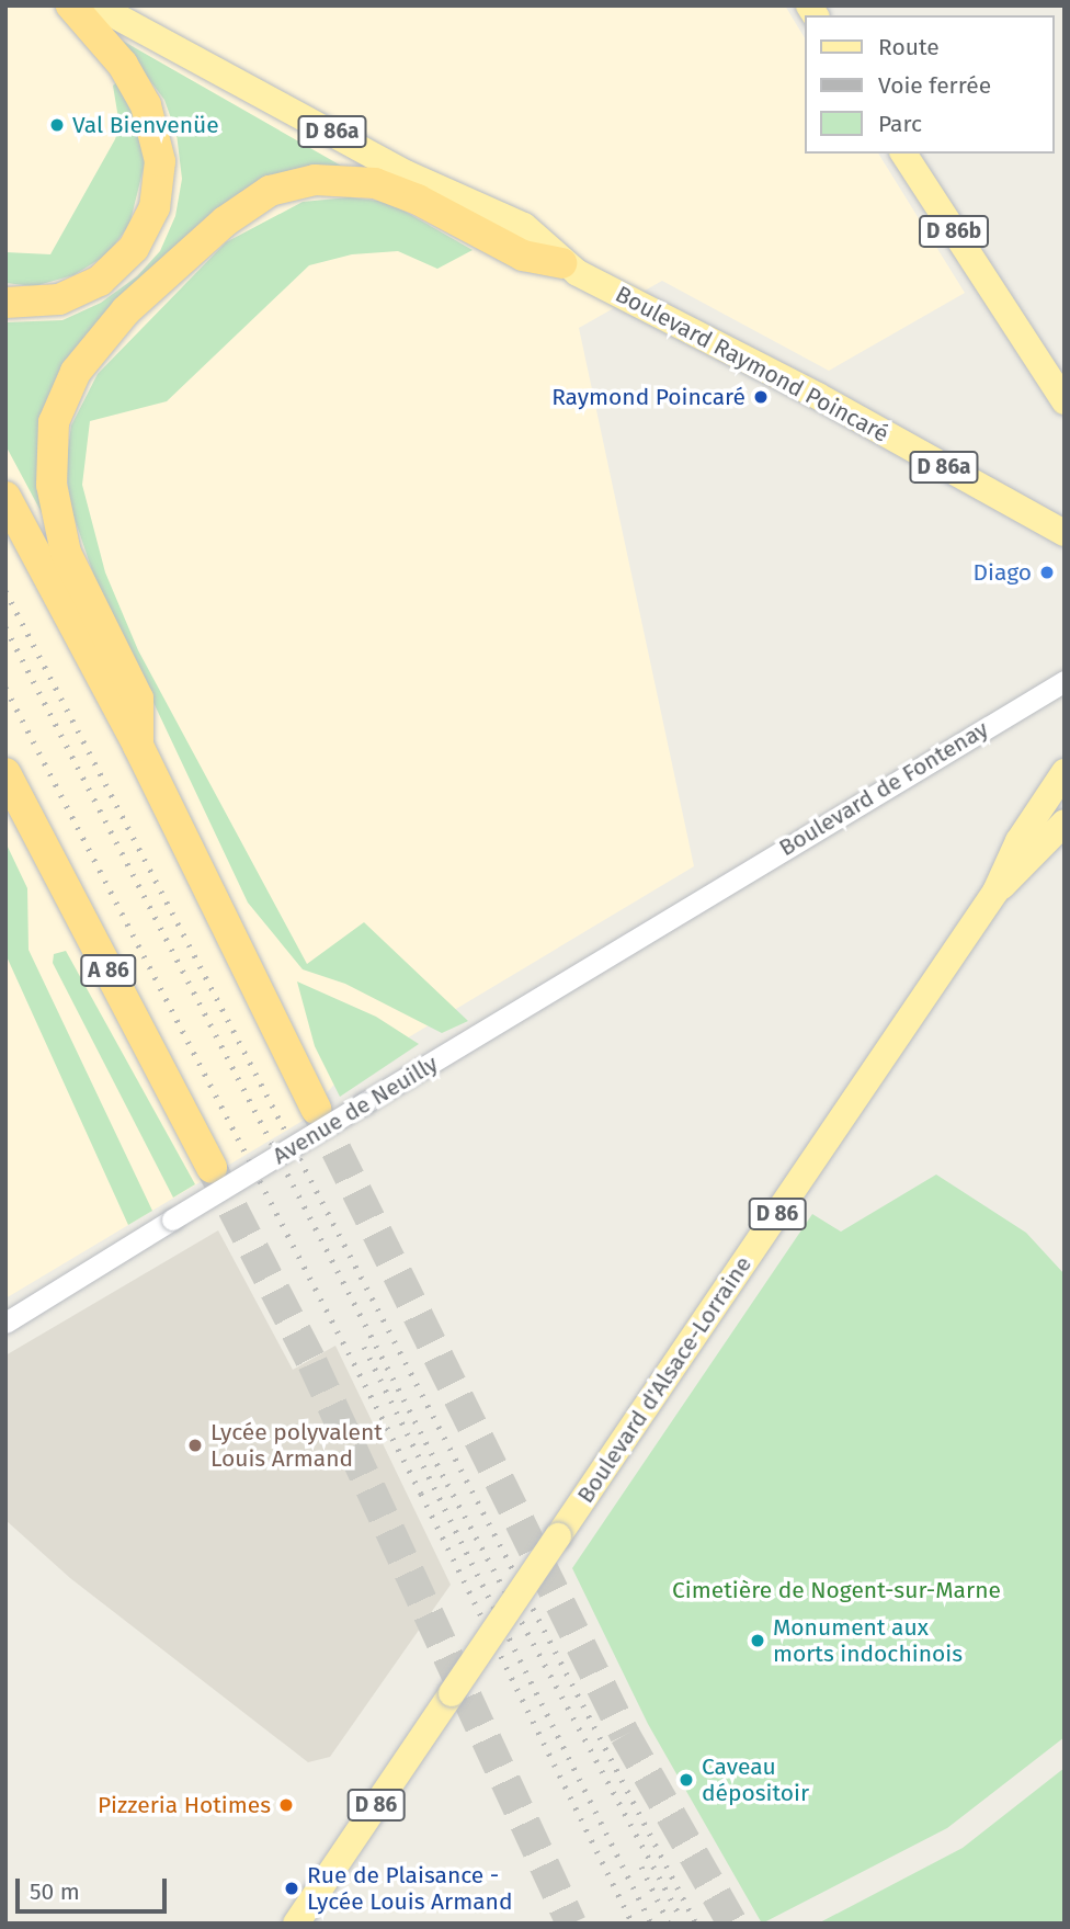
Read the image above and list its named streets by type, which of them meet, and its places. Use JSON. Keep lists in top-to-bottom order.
{
  "streets": {
    "highway": ["A 86"],
    "main road": [
      "D 86a",
      "D 86b",
      "Boulevard Raymond Poincaré",
      "D 86",
      "Boulevard d'Alsace-Lorraine"
    ],
    "street": ["Boulevard de Fontenay", "Avenue de Neuilly"]
  },
  "crossings": [
    ["D 86a", "Boulevard Raymond Poincaré"],
    ["Boulevard de Fontenay", "Avenue de Neuilly"]
  ],
  "parks": ["Cimetière de Nogent-sur-Marne"],
  "places": [
    "Val Bienvenüe",
    "Raymond Poincaré",
    "Diago",
    "Lycée polyvalent Louis Armand",
    "Monument aux morts indochinois",
    "Caveau dépositoir",
    "Pizzeria Hotimes",
    "Rue de Plaisance - Lycée Louis Armand"
  ],
  "legend": ["Route", "Voie ferrée", "Parc"],
  "scale_bar": "50 m"
}
